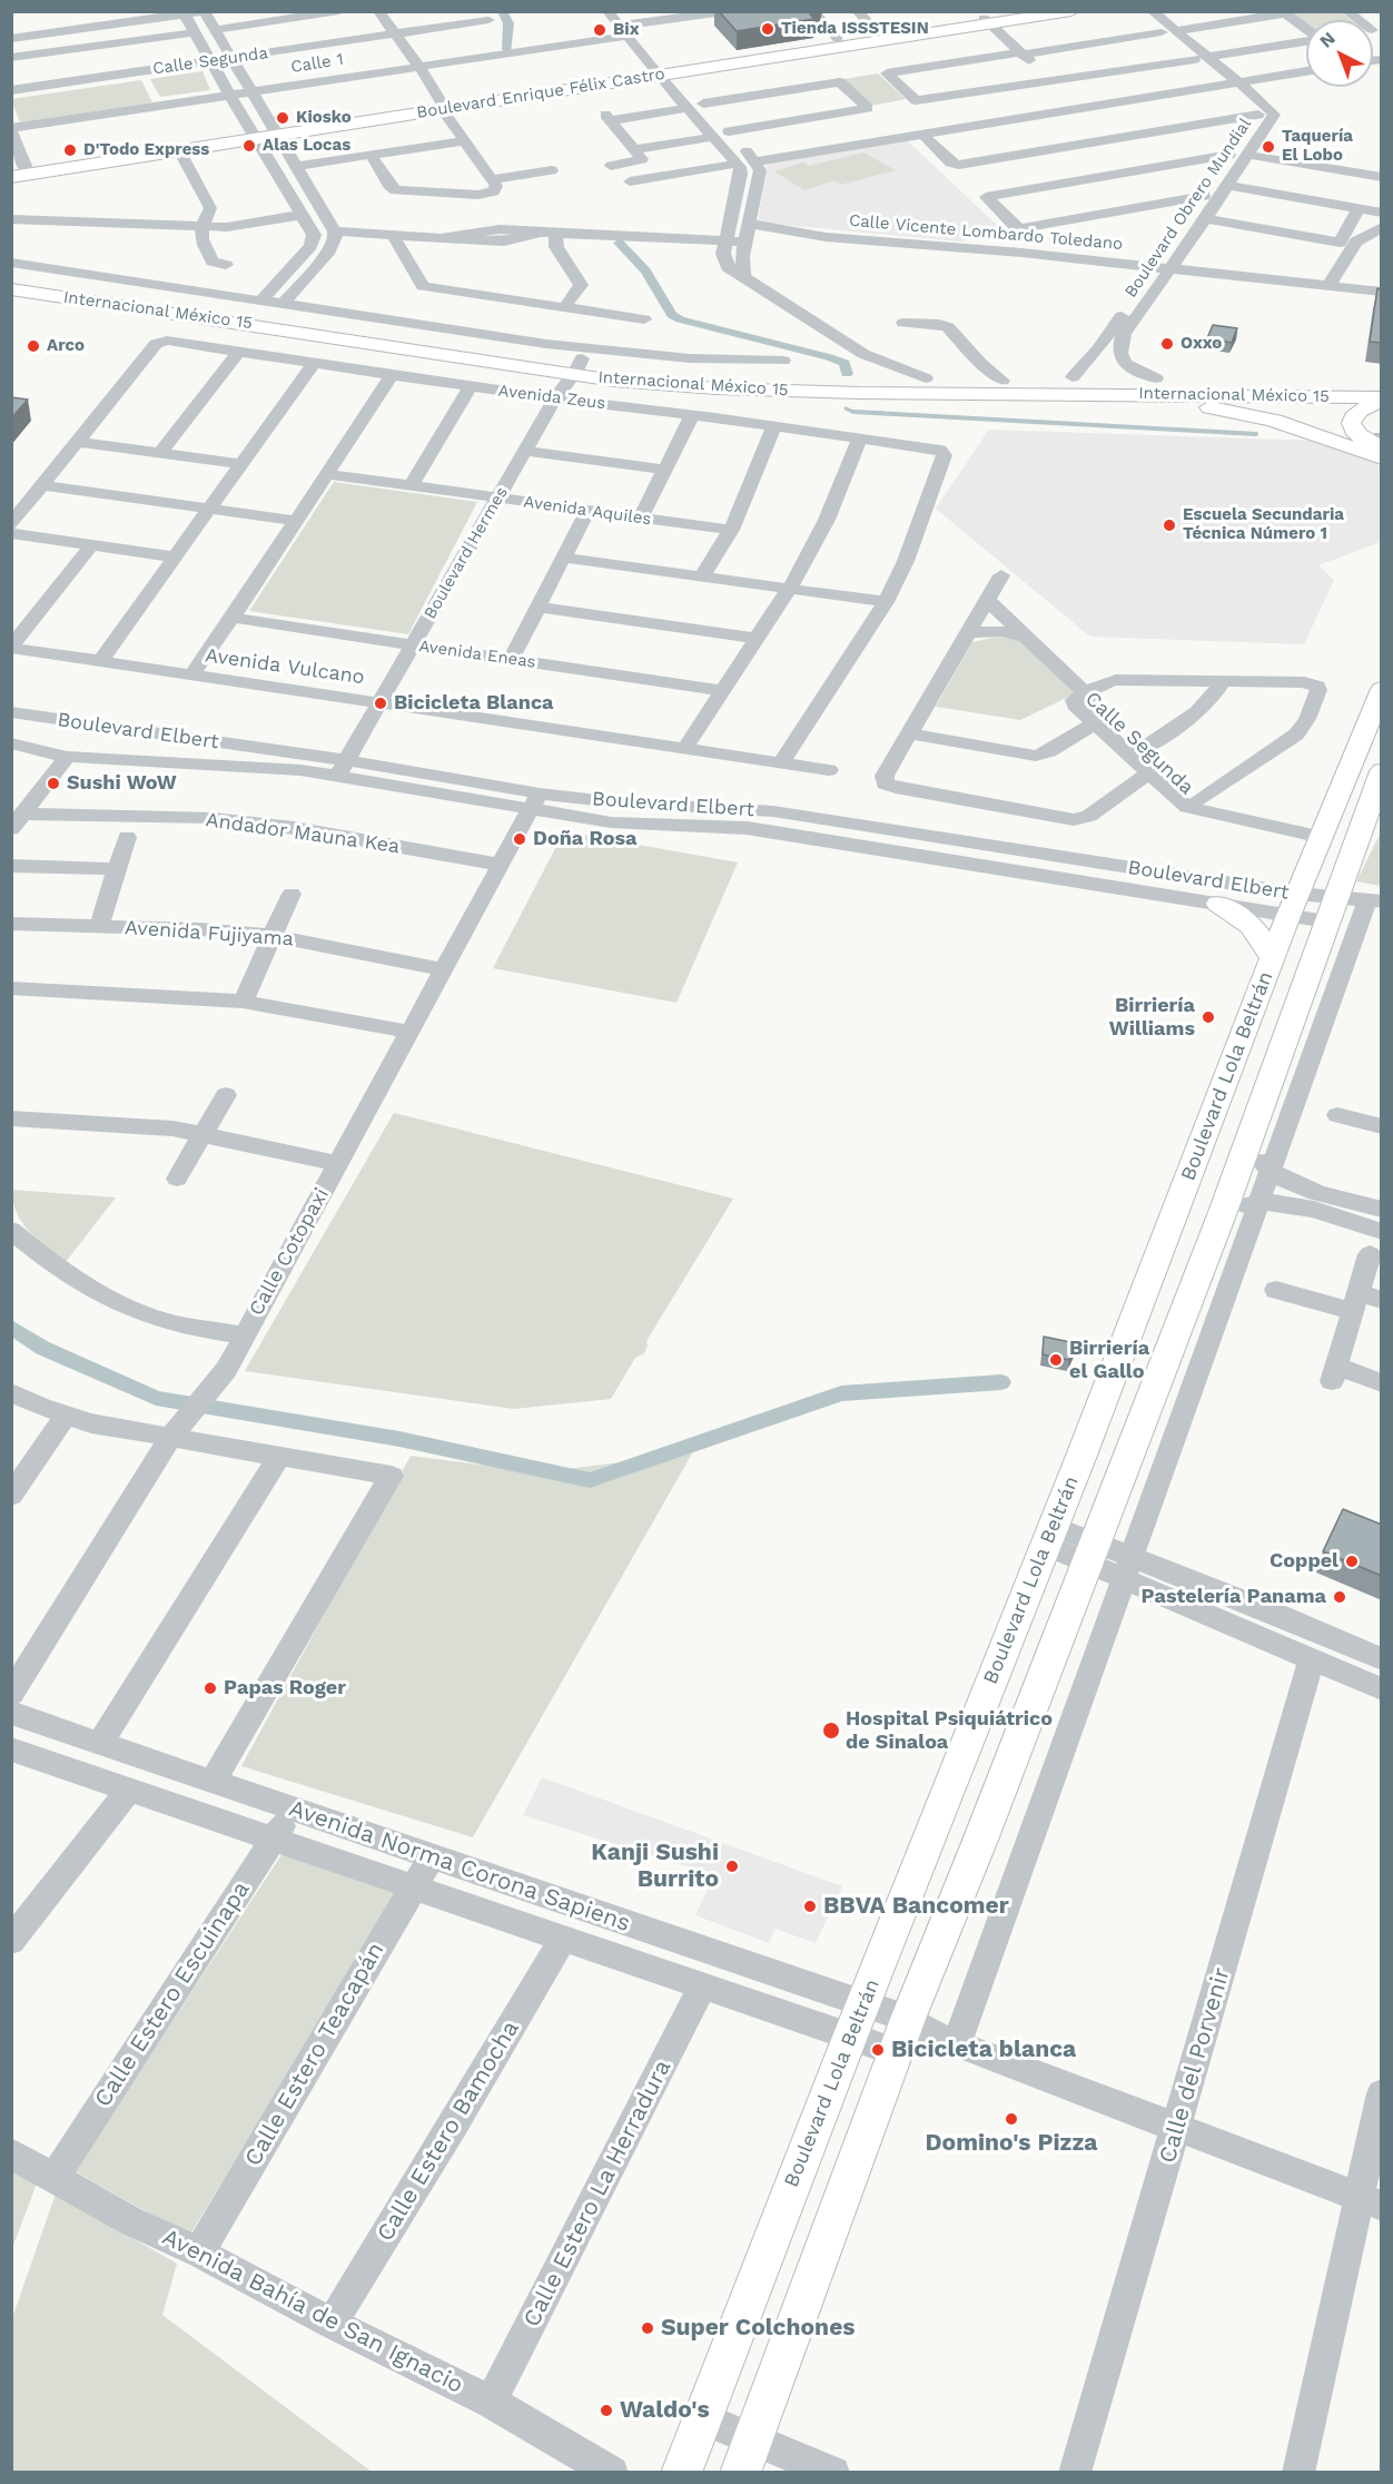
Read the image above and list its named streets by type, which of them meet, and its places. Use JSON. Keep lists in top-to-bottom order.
{
  "streets": {
    "main road": ["Boulevard Enrique Félix Castro", "Internacional México 15", "Boulevard Lola Beltrán"],
    "street": [
      "Calle Segunda",
      "Calle 1",
      "Boulevard Obrero Mundial",
      "Calle Vicente Lombardo Toledano",
      "Avenida Zeus",
      "Avenida Aquiles",
      "Boulevard Hermes",
      "Avenida Eneas",
      "Avenida Vulcano",
      "Boulevard Elbert",
      "Andador Mauna Kea",
      "Avenida Fujiyama",
      "Calle Cotopaxi",
      "Avenida Norma Corona Sapiens",
      "Calle Estero Escuinapa",
      "Calle Estero Teacapán",
      "Calle del Porvenir",
      "Calle Estero Bamocha",
      "Calle Estero La Herradura",
      "Avenida Bahía de San Ignacio"
    ]
  },
  "crossings": [
    ["Calle Segunda", "Boulevard Lola Beltrán"],
    ["Boulevard Obrero Mundial", "Calle Vicente Lombardo Toledano"],
    ["Internacional México 15", "Boulevard Hermes"],
    ["Avenida Zeus", "Boulevard Hermes"],
    ["Avenida Aquiles", "Boulevard Hermes"],
    ["Boulevard Hermes", "Avenida Eneas"],
    ["Boulevard Hermes", "Avenida Vulcano"],
    ["Boulevard Hermes", "Boulevard Elbert"],
    ["Boulevard Elbert", "Boulevard Lola Beltrán"],
    ["Boulevard Elbert", "Calle Cotopaxi"],
    ["Andador Mauna Kea", "Calle Cotopaxi"],
    ["Avenida Fujiyama", "Calle Cotopaxi"],
    ["Boulevard Lola Beltrán", "Avenida Norma Corona Sapiens"],
    ["Avenida Norma Corona Sapiens", "Calle Estero Escuinapa"],
    ["Avenida Norma Corona Sapiens", "Calle Estero Teacapán"],
    ["Avenida Norma Corona Sapiens", "Calle del Porvenir"],
    ["Avenida Norma Corona Sapiens", "Calle Estero Bamocha"],
    ["Avenida Norma Corona Sapiens", "Calle Estero La Herradura"],
    ["Calle Estero Escuinapa", "Avenida Bahía de San Ignacio"],
    ["Calle Estero Teacapán", "Avenida Bahía de San Ignacio"],
    ["Calle Estero Bamocha", "Avenida Bahía de San Ignacio"],
    ["Calle Estero La Herradura", "Avenida Bahía de San Ignacio"]
  ],
  "places": [
    "Tienda ISSSTESIN",
    "Bix",
    "Kiosko",
    "Alas Locas",
    "Taquería El Lobo",
    "D'Todo Express",
    "Oxxo",
    "Arco",
    "Escuela Secundaria Técnica Número 1",
    "Bicicleta Blanca",
    "Sushi WoW",
    "Doña Rosa",
    "Birriería Williams",
    "Birriería el Gallo",
    "Coppel",
    "Pastelería Panama",
    "Papas Roger",
    "Hospital Psiquiátrico de Sinaloa",
    "Kanji Sushi Burrito",
    "BBVA Bancomer",
    "Bicicleta blanca",
    "Domino's Pizza",
    "Super Colchones",
    "Waldo's"
  ],
  "north": "top left"
}
